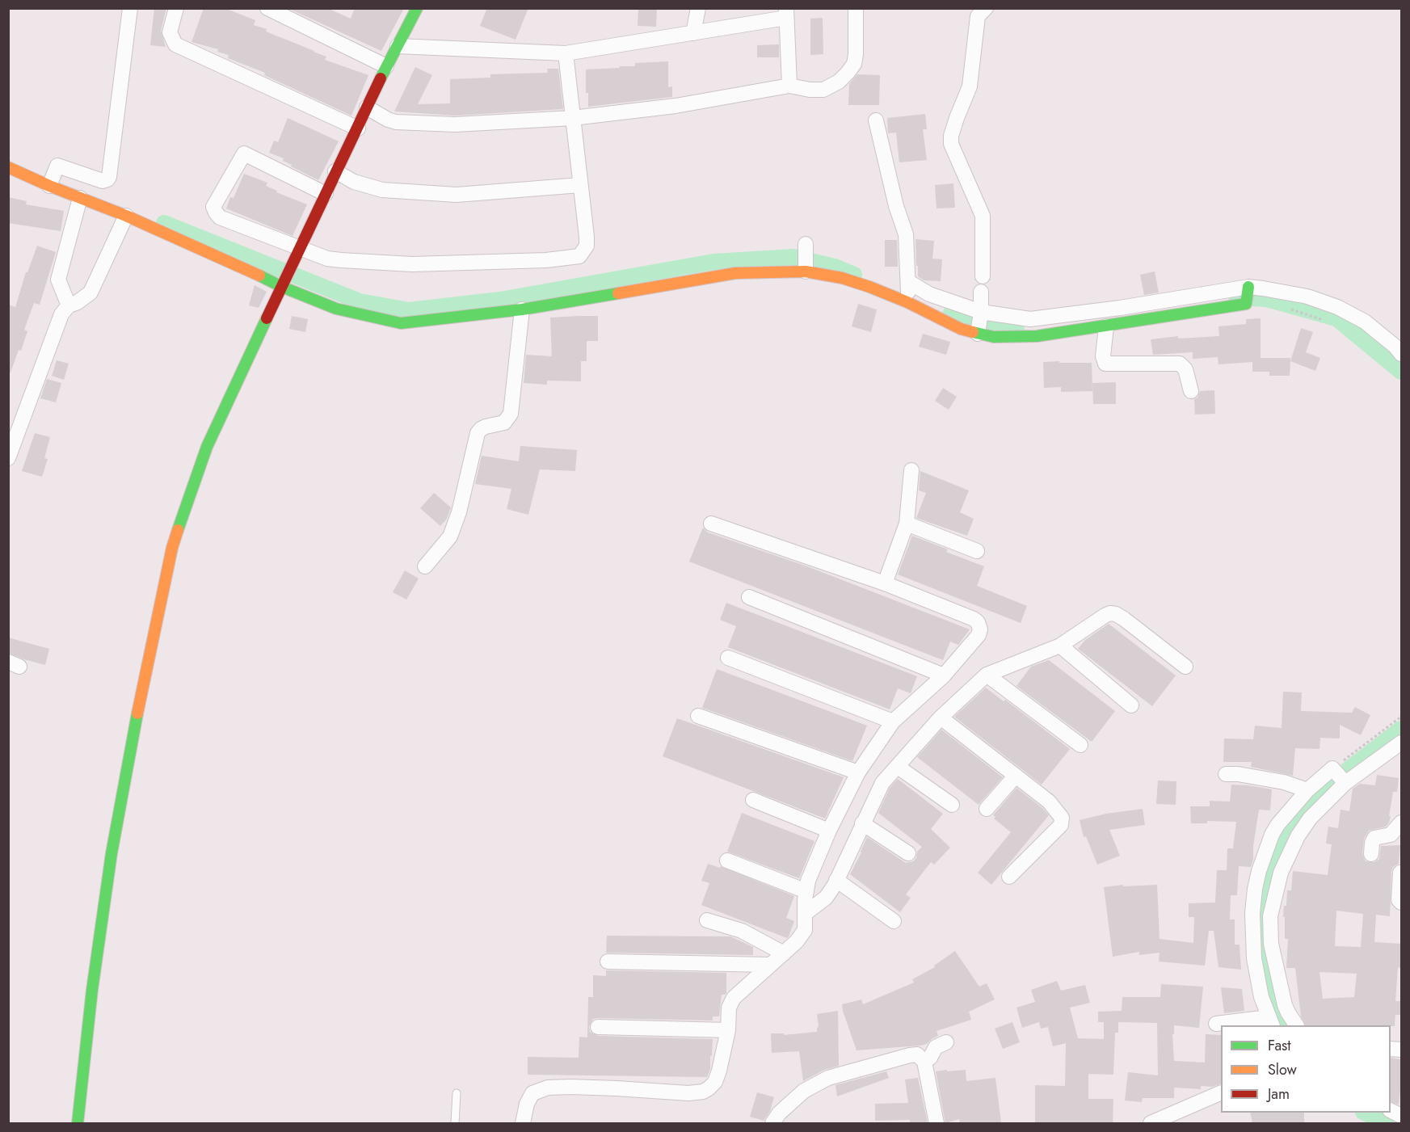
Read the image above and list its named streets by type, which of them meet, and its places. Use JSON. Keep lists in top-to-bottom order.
{
  "legend": ["Fast", "Slow", "Jam"]
}
